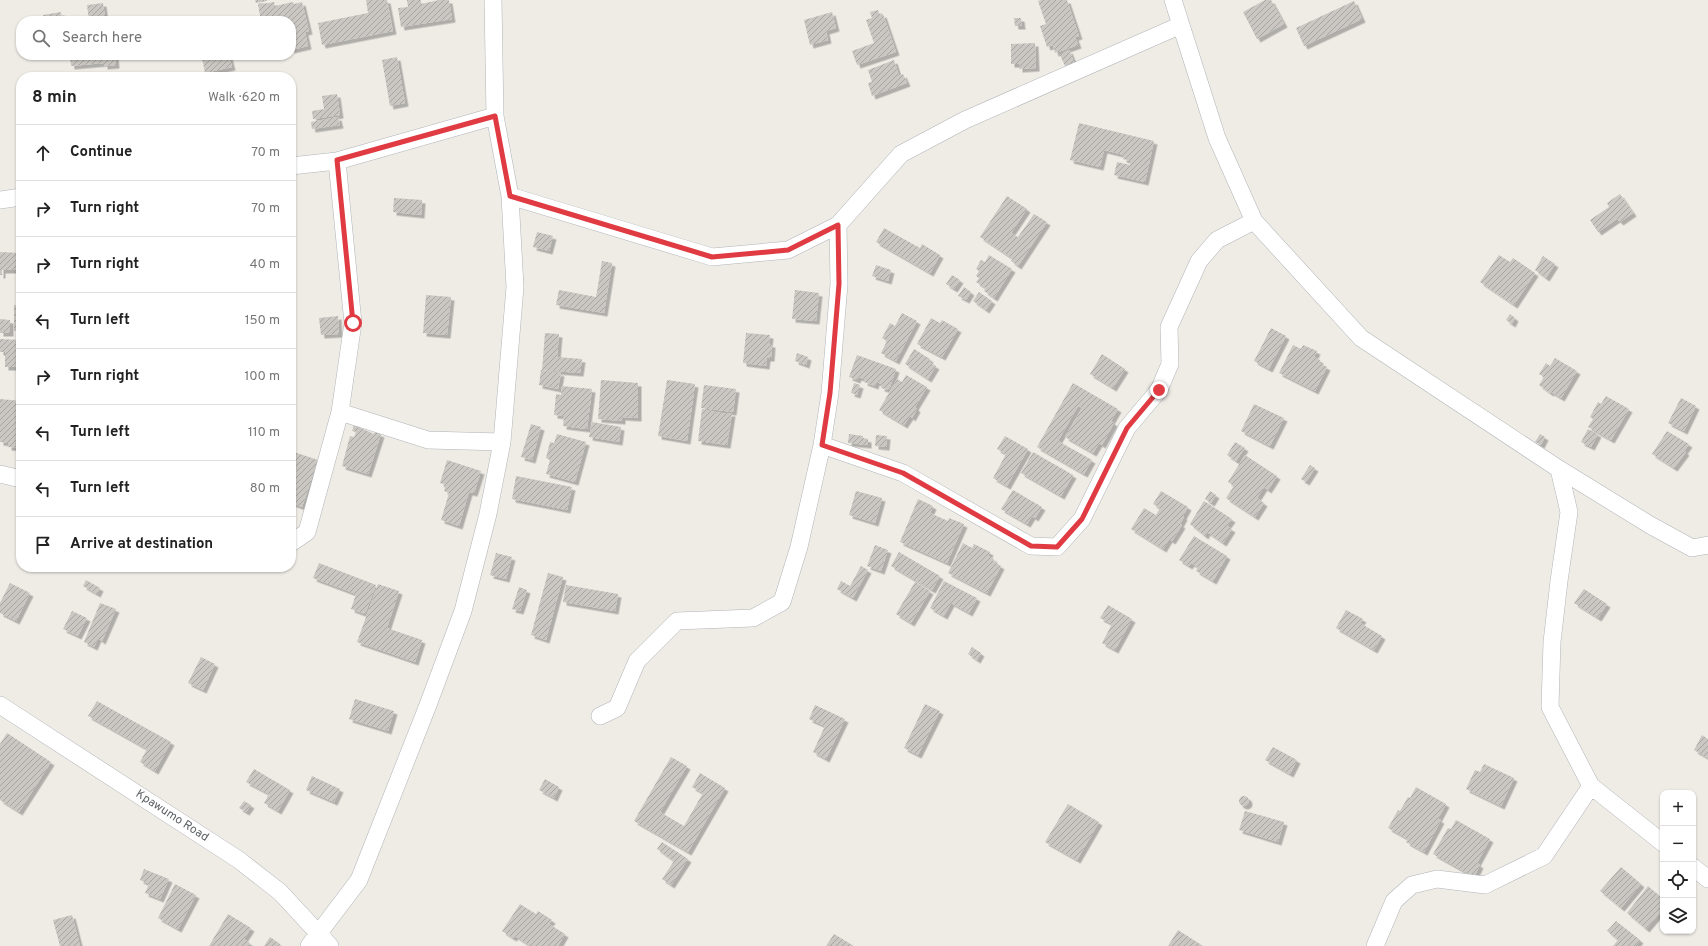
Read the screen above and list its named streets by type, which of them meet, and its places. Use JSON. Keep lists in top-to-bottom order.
{
  "streets": {
    "street": ["Kpawumo Road"]
  },
  "page": {
    "search": "Search here",
    "heading": ["8 min", "Walk · 620 m"],
    "list": [
      ["Continue", "70 m"],
      ["Turn right", "70 m"],
      ["Turn right", "40 m"],
      ["Turn left", "150 m"],
      ["Turn right", "100 m"],
      ["Turn left", "110 m"],
      ["Turn left", "80 m"],
      "Arrive at destination"
    ],
    "map_buttons": ["+", "−"]
  }
}
